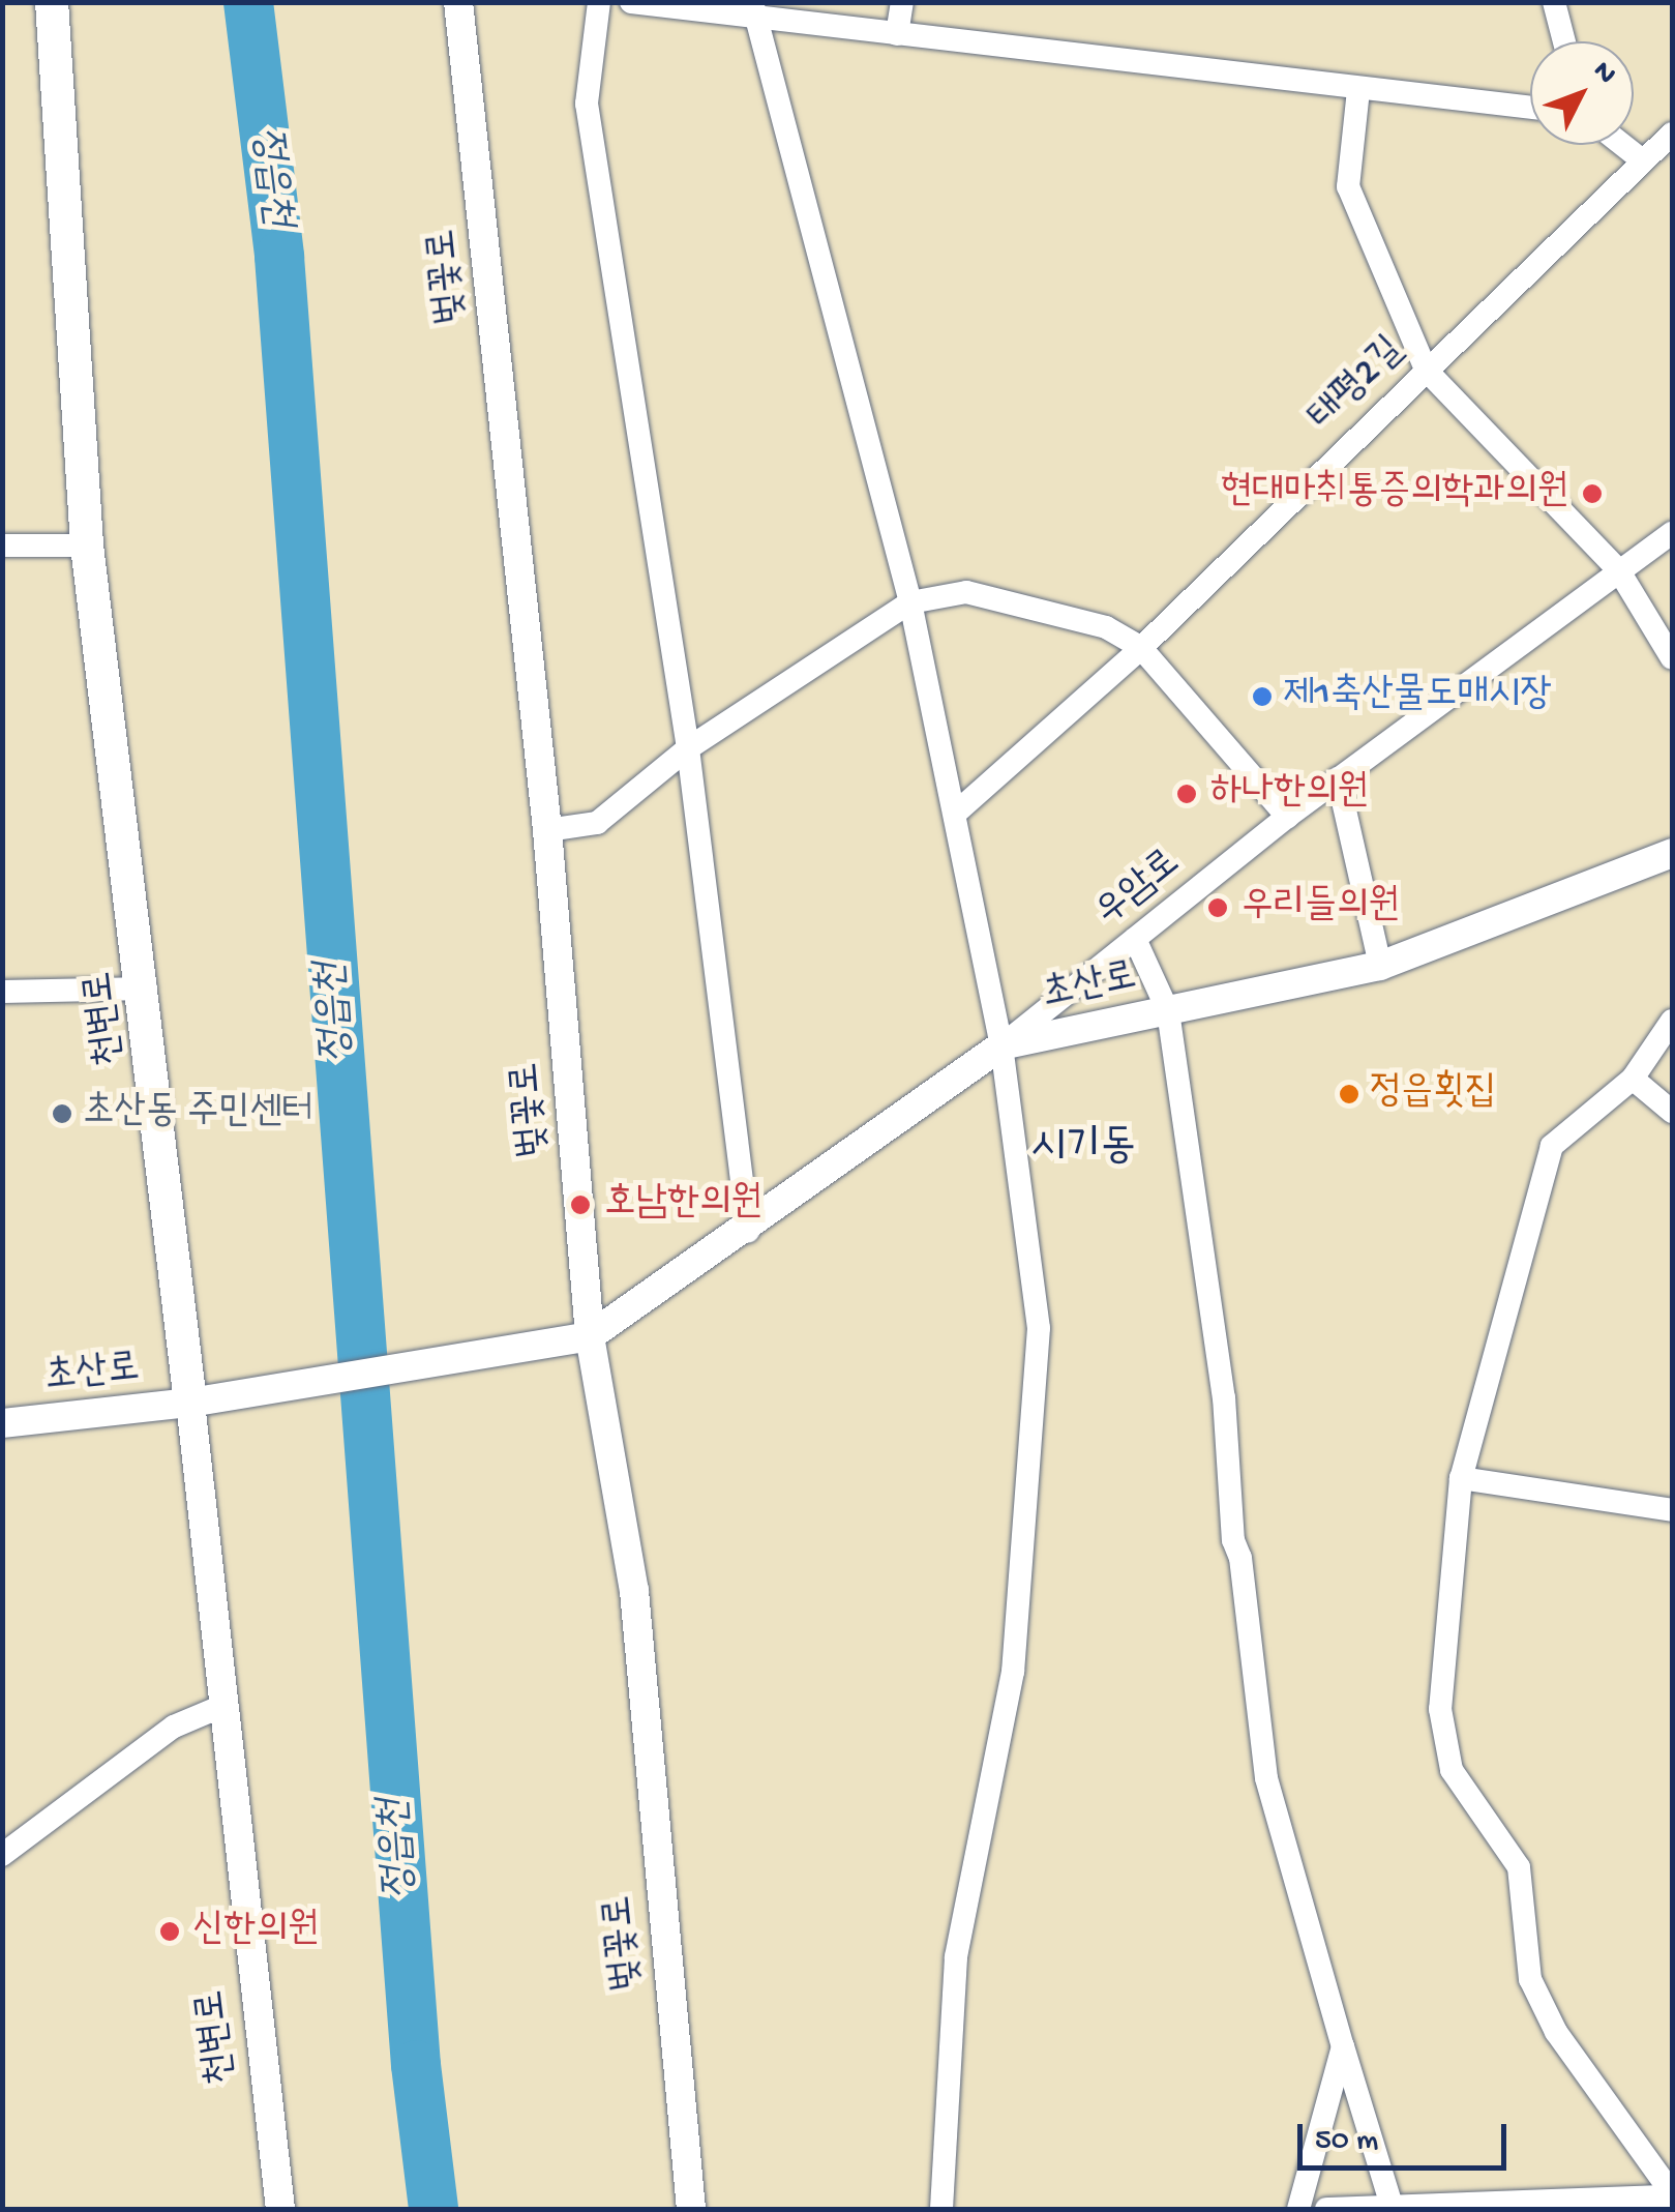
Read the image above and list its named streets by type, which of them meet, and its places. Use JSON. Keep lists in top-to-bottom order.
{
  "streets": {
    "main road": ["천변로"],
    "street": [
      "벚꽃로",
      "태평2길",
      "우암로",
      "초산로"
    ]
  },
  "crossings": [
    ["벚꽃로", "초산로"],
    ["우암로", "초산로"],
    ["초산로", "천변로"]
  ],
  "districts": ["시기동"],
  "water": ["정읍천"],
  "places": [
    "현대마취통증의학과의원",
    "제1축산물도매시장",
    "하나한의원",
    "우리들의원",
    "정읍횟집",
    "초산동 주민센터",
    "호남한의원",
    "신한의원"
  ],
  "scale_bar": "50 m",
  "north": "top right"
}
